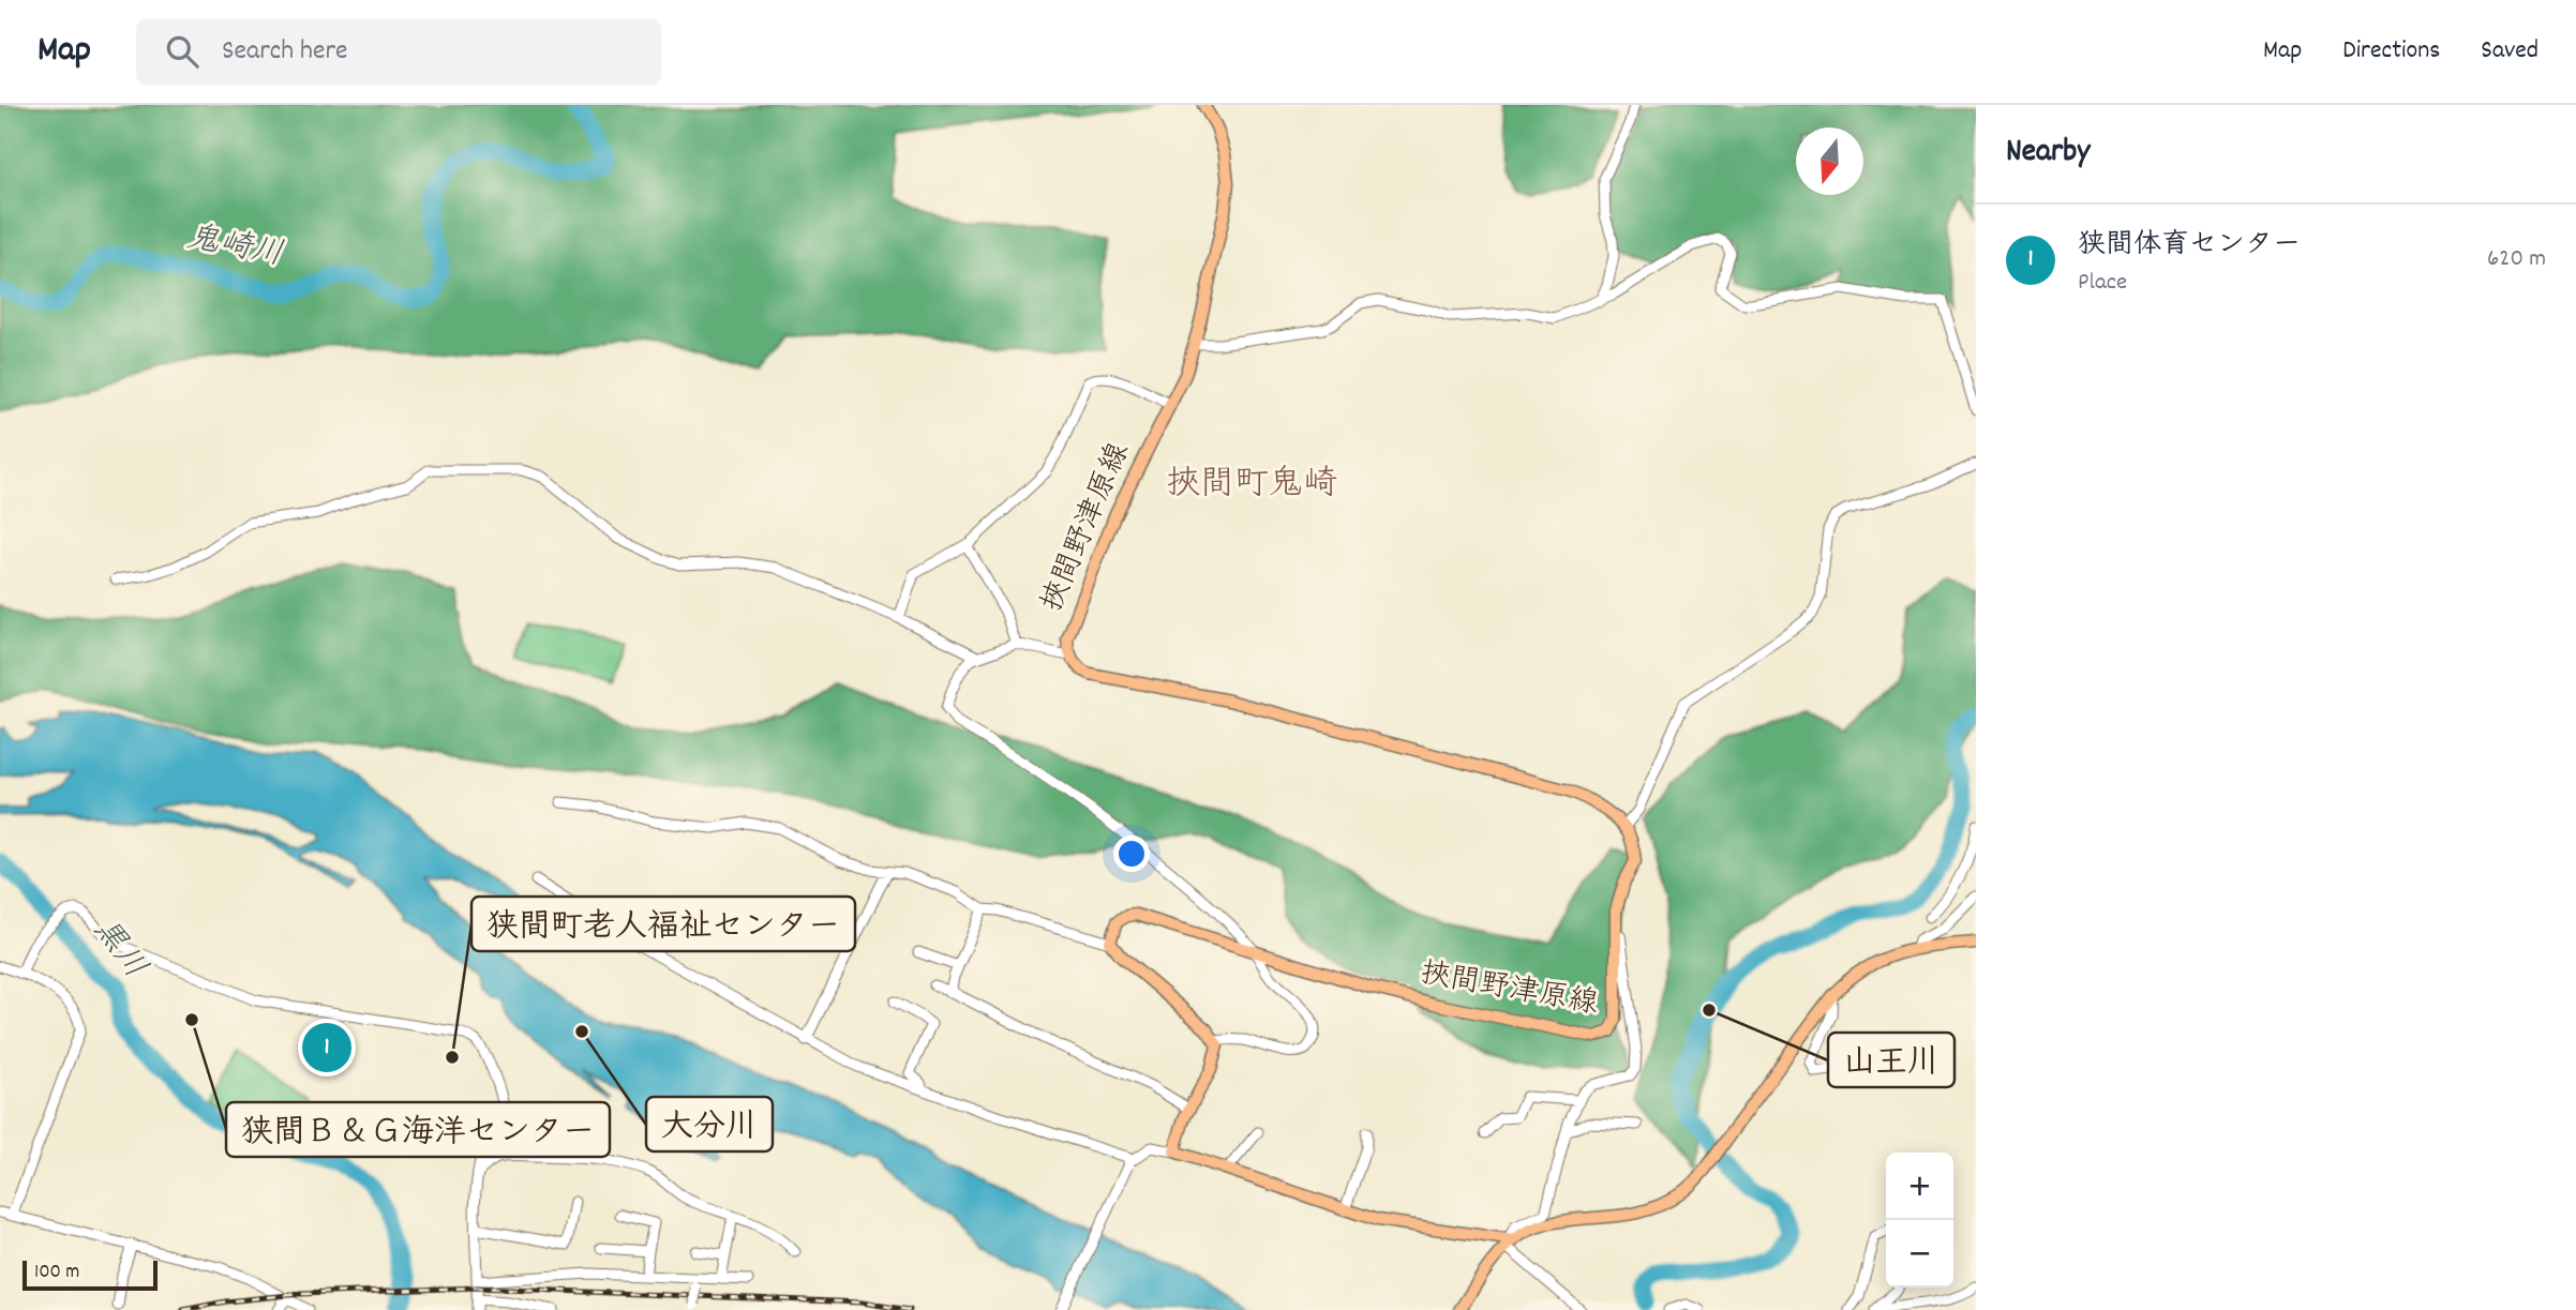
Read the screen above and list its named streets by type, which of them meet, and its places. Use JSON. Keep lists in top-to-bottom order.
{
  "streets": {
    "main road": ["挾間野津原線"]
  },
  "districts": ["挾間町鬼崎"],
  "water": ["鬼崎川", "黒川"],
  "places": [
    "山王川",
    "狭間Ｂ＆Ｇ海洋センター",
    "大分川",
    "狭間町老人福祉センター"
  ],
  "scale_bar": "100 m",
  "north": "bottom",
  "page": {
    "header": "Map",
    "search": "Search here",
    "nav": ["Map", "Directions", "Saved"],
    "heading": "Nearby",
    "list": [
      {
        "mark": "1",
        "name": "狭間体育センター",
        "note": "Place",
        "value": "620 m"
      }
    ],
    "pins": "1",
    "map_buttons": ["+", "−"],
    "scale": "100 m"
  }
}
